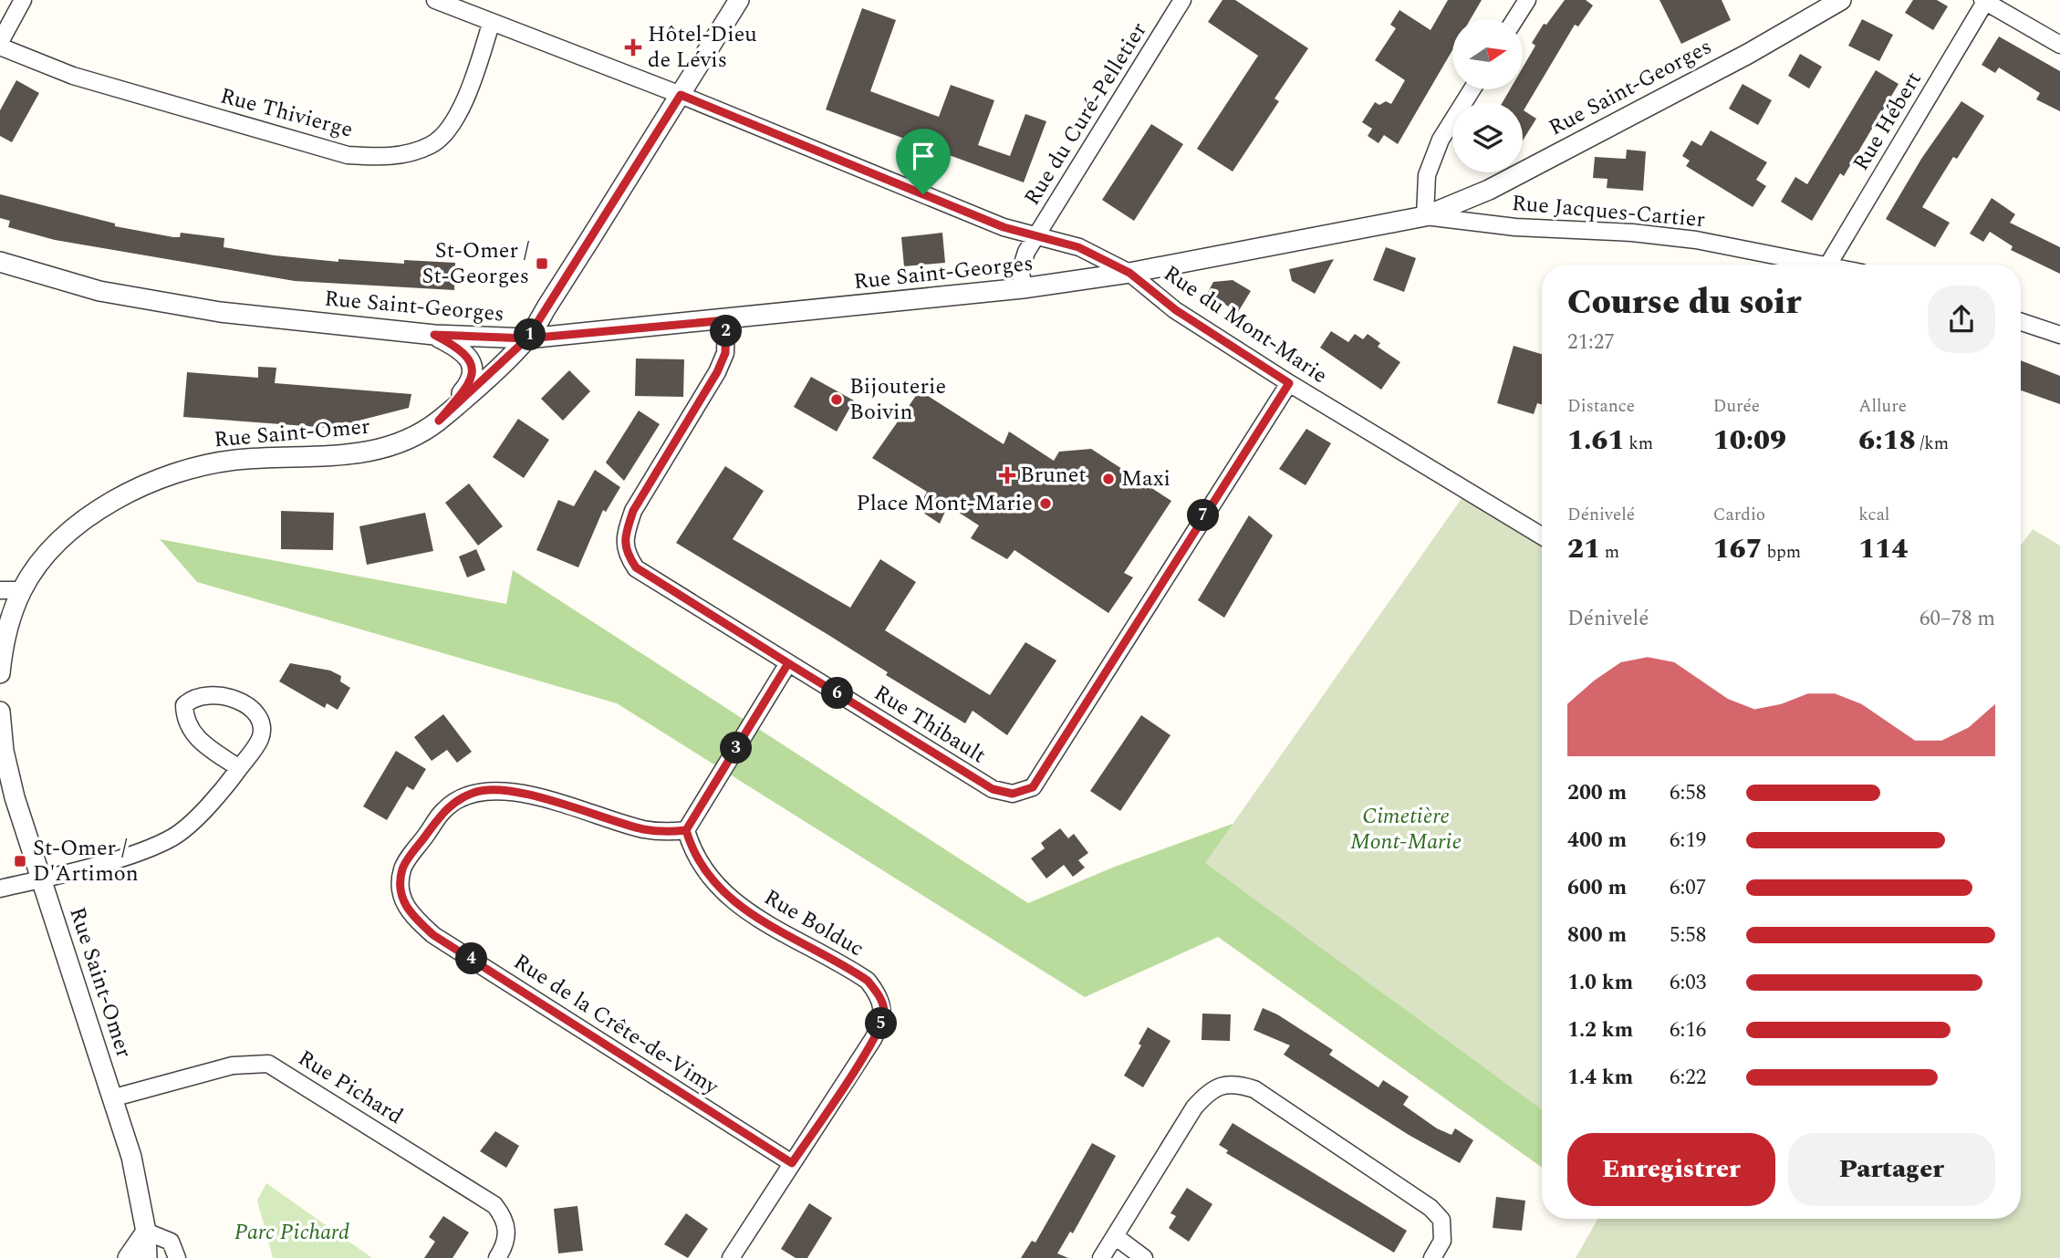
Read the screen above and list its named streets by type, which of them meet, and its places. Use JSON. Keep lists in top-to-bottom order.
{
  "streets": {
    "street": [
      "Rue Saint-Georges",
      "Rue Thivierge",
      "Rue du Curé-Pelletier",
      "Rue Hébert",
      "Rue Jacques-Cartier",
      "Rue du Mont-Marie",
      "Rue Saint-Omer",
      "Rue Thibault",
      "Rue Bolduc",
      "Rue de la Crête-de-Vimy",
      "Rue Pichard"
    ]
  },
  "crossings": [
    ["Rue Saint-Georges", "Rue du Curé-Pelletier"],
    ["Rue Saint-Georges", "Rue Jacques-Cartier"],
    ["Rue Saint-Georges", "Rue du Mont-Marie"],
    ["Rue Saint-Georges", "Rue Saint-Omer"],
    ["Rue Saint-Georges", "Rue Thibault"],
    ["Rue Thivierge", "Rue du Mont-Marie"],
    ["Rue du Curé-Pelletier", "Rue du Mont-Marie"],
    ["Rue Hébert", "Rue Jacques-Cartier"],
    ["Rue du Mont-Marie", "Rue Saint-Omer"],
    ["Rue du Mont-Marie", "Rue Thibault"],
    ["Rue Saint-Omer", "Rue Pichard"],
    ["Rue Bolduc", "Rue de la Crête-de-Vimy"]
  ],
  "parks": ["Cimetière Mont-Marie", "Parc Pichard"],
  "places": {
    "health": ["Hôtel-Dieu de Lévis", "Brunet"],
    "transit": ["St-Omer / St-Georges", "St-Omer / D'Artimon"],
    "other": ["Bijouterie Boivin", "Maxi", "Place Mont-Marie"]
  },
  "north": "right",
  "page": {
    "heading": ["Course du soir", "21:27"],
    "pins": [
      "2",
      "1",
      "7",
      "6",
      "3",
      "4",
      "5"
    ],
    "stats": [
      ["Distance", "1.61 km"],
      ["Durée", "10:09"],
      ["Allure", "6:18 /km"],
      ["Dénivelé", "21 m"],
      ["Cardio", "167 bpm"],
      ["kcal", "114"]
    ],
    "chart": ["Dénivelé", "60–78 m"],
    "list": [
      {
        "name": "200 m",
        "note": "6:58"
      },
      {
        "name": "400 m",
        "note": "6:19"
      },
      {
        "name": "600 m",
        "note": "6:07"
      },
      {
        "name": "800 m",
        "note": "5:58"
      },
      {
        "name": "1.0 km",
        "note": "6:03"
      },
      {
        "name": "1.2 km",
        "note": "6:16"
      },
      {
        "name": "1.4 km",
        "note": "6:22"
      }
    ],
    "buttons": ["Enregistrer", "Partager"]
  }
}
